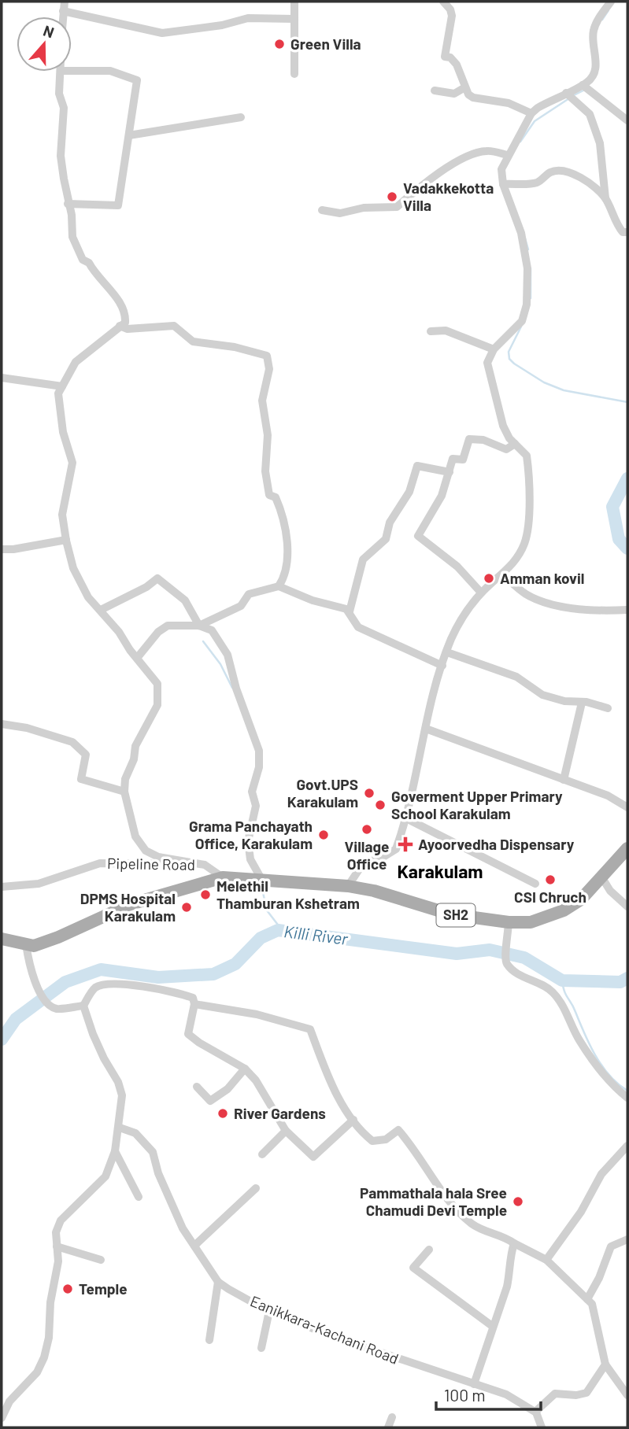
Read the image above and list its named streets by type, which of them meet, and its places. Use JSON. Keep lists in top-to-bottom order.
{
  "streets": {
    "main road": ["SH2"],
    "street": ["Pipeline Road", "Eanikkara-Kachani Road"]
  },
  "districts": ["Karakulam"],
  "water": ["Killi River"],
  "places": {
    "other": [
      "Green Villa",
      "Vadakkekotta Villa",
      "Amman kovil",
      "Govt.UPS Karakulam",
      "Goverment Upper Primary School Karakulam",
      "Village Office",
      "Grama Panchayath Office, Karakulam",
      "CSI Chruch",
      "Melethil Thamburan Kshetram",
      "DPMS Hospital Karakulam",
      "River Gardens",
      "Pammathala hala Sree Chamudi Devi Temple",
      "Temple"
    ],
    "health": ["Ayoorvedha Dispensary"]
  },
  "scale_bar": "100 m",
  "north": "top"
}
